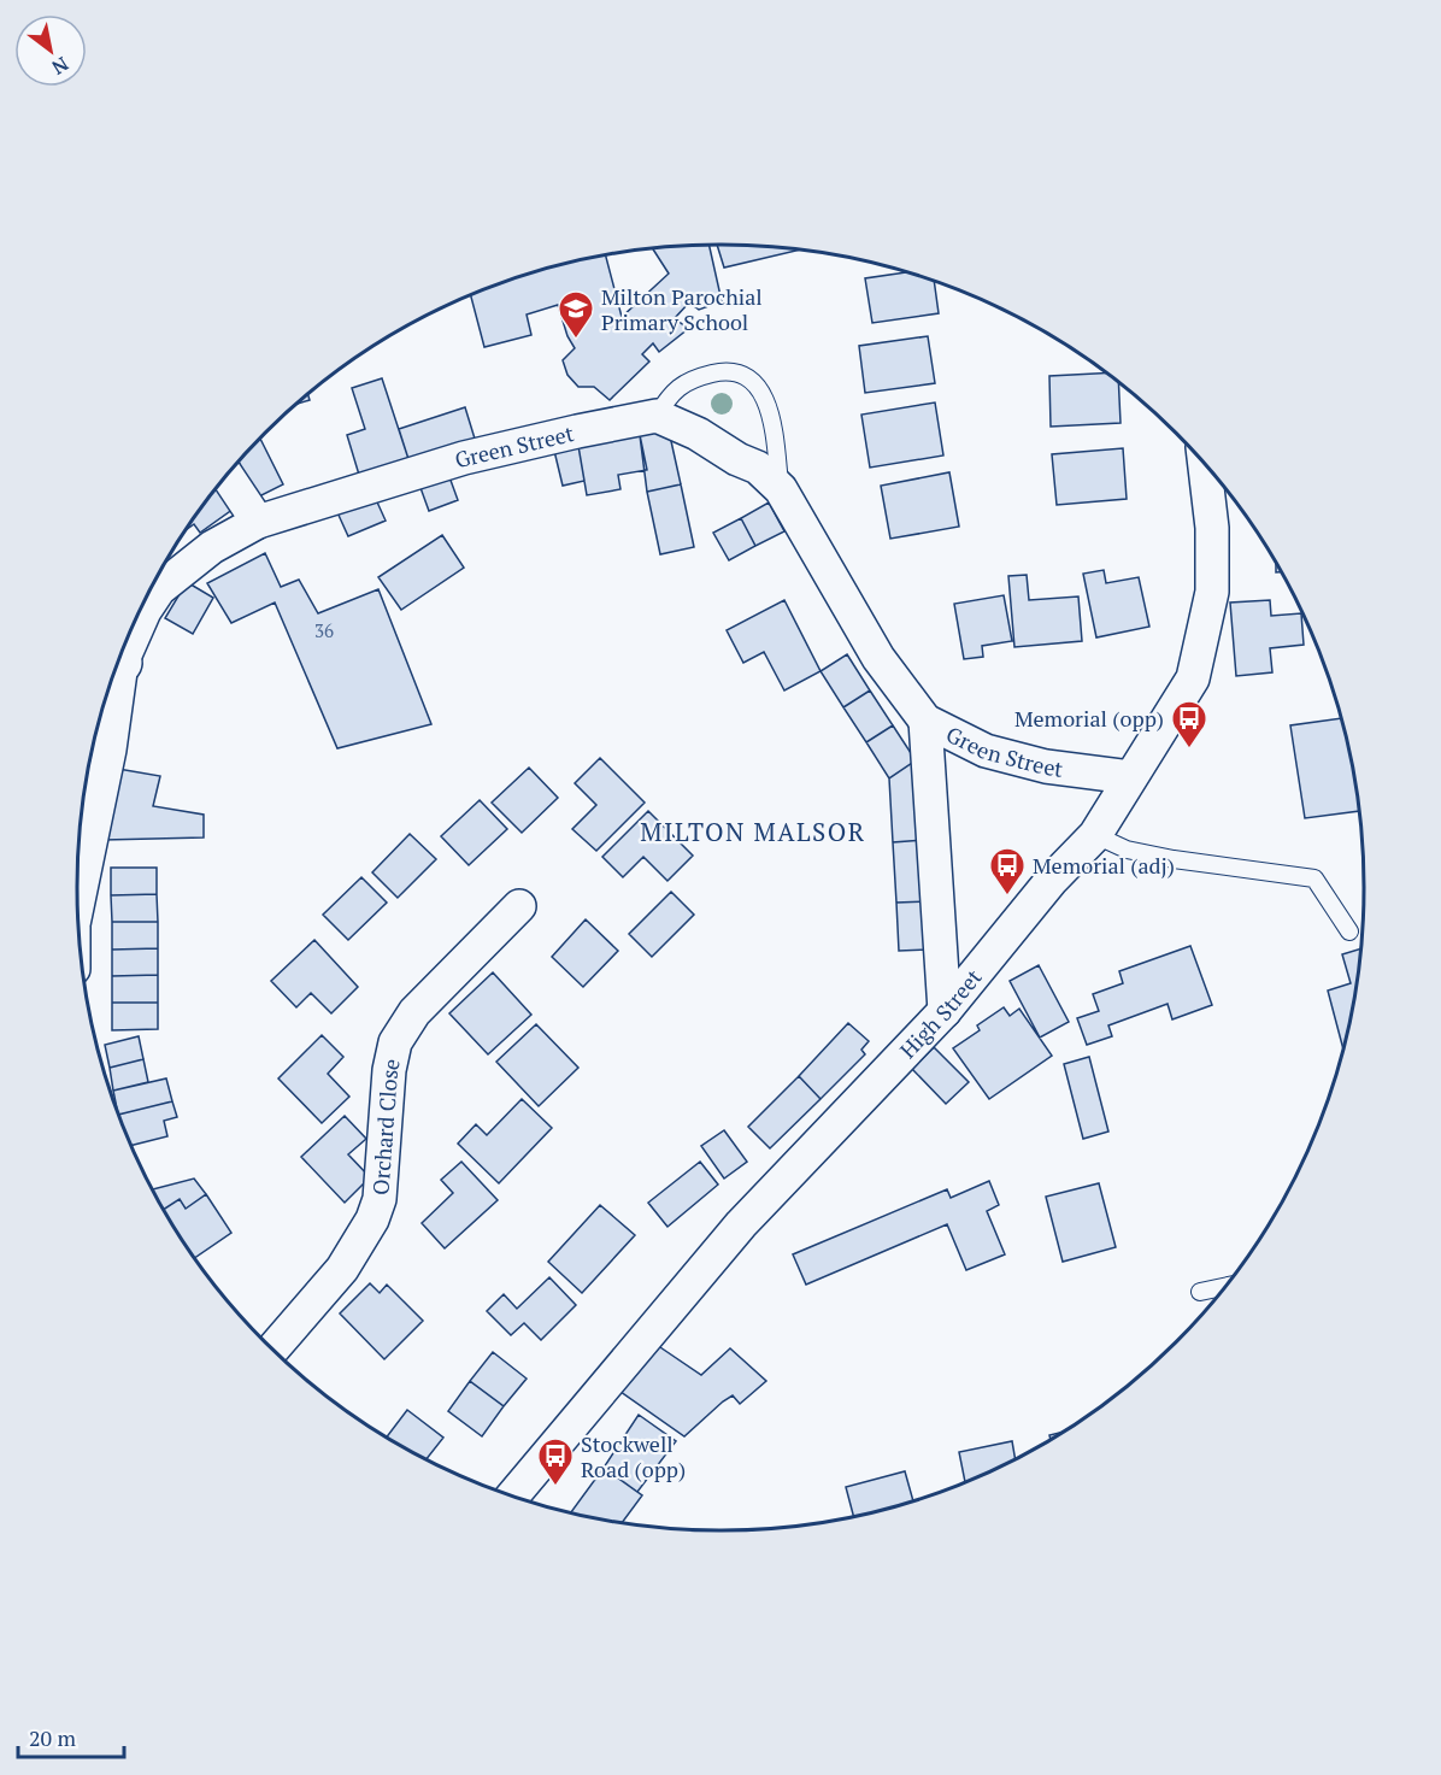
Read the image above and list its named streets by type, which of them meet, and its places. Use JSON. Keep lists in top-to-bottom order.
{
  "streets": {
    "street": ["Green Street", "High Street", "Orchard Close"]
  },
  "crossings": [
    ["Green Street", "High Street"]
  ],
  "districts": ["MILTON MALSOR"],
  "places": {
    "school or university": ["Milton Parochial Primary School"],
    "bus stop": ["Memorial (opp)", "Memorial (adj)", "Stockwell Road (opp)"]
  },
  "house_numbers": ["36"],
  "scale_bar": "20 m",
  "north": "bottom right"
}
